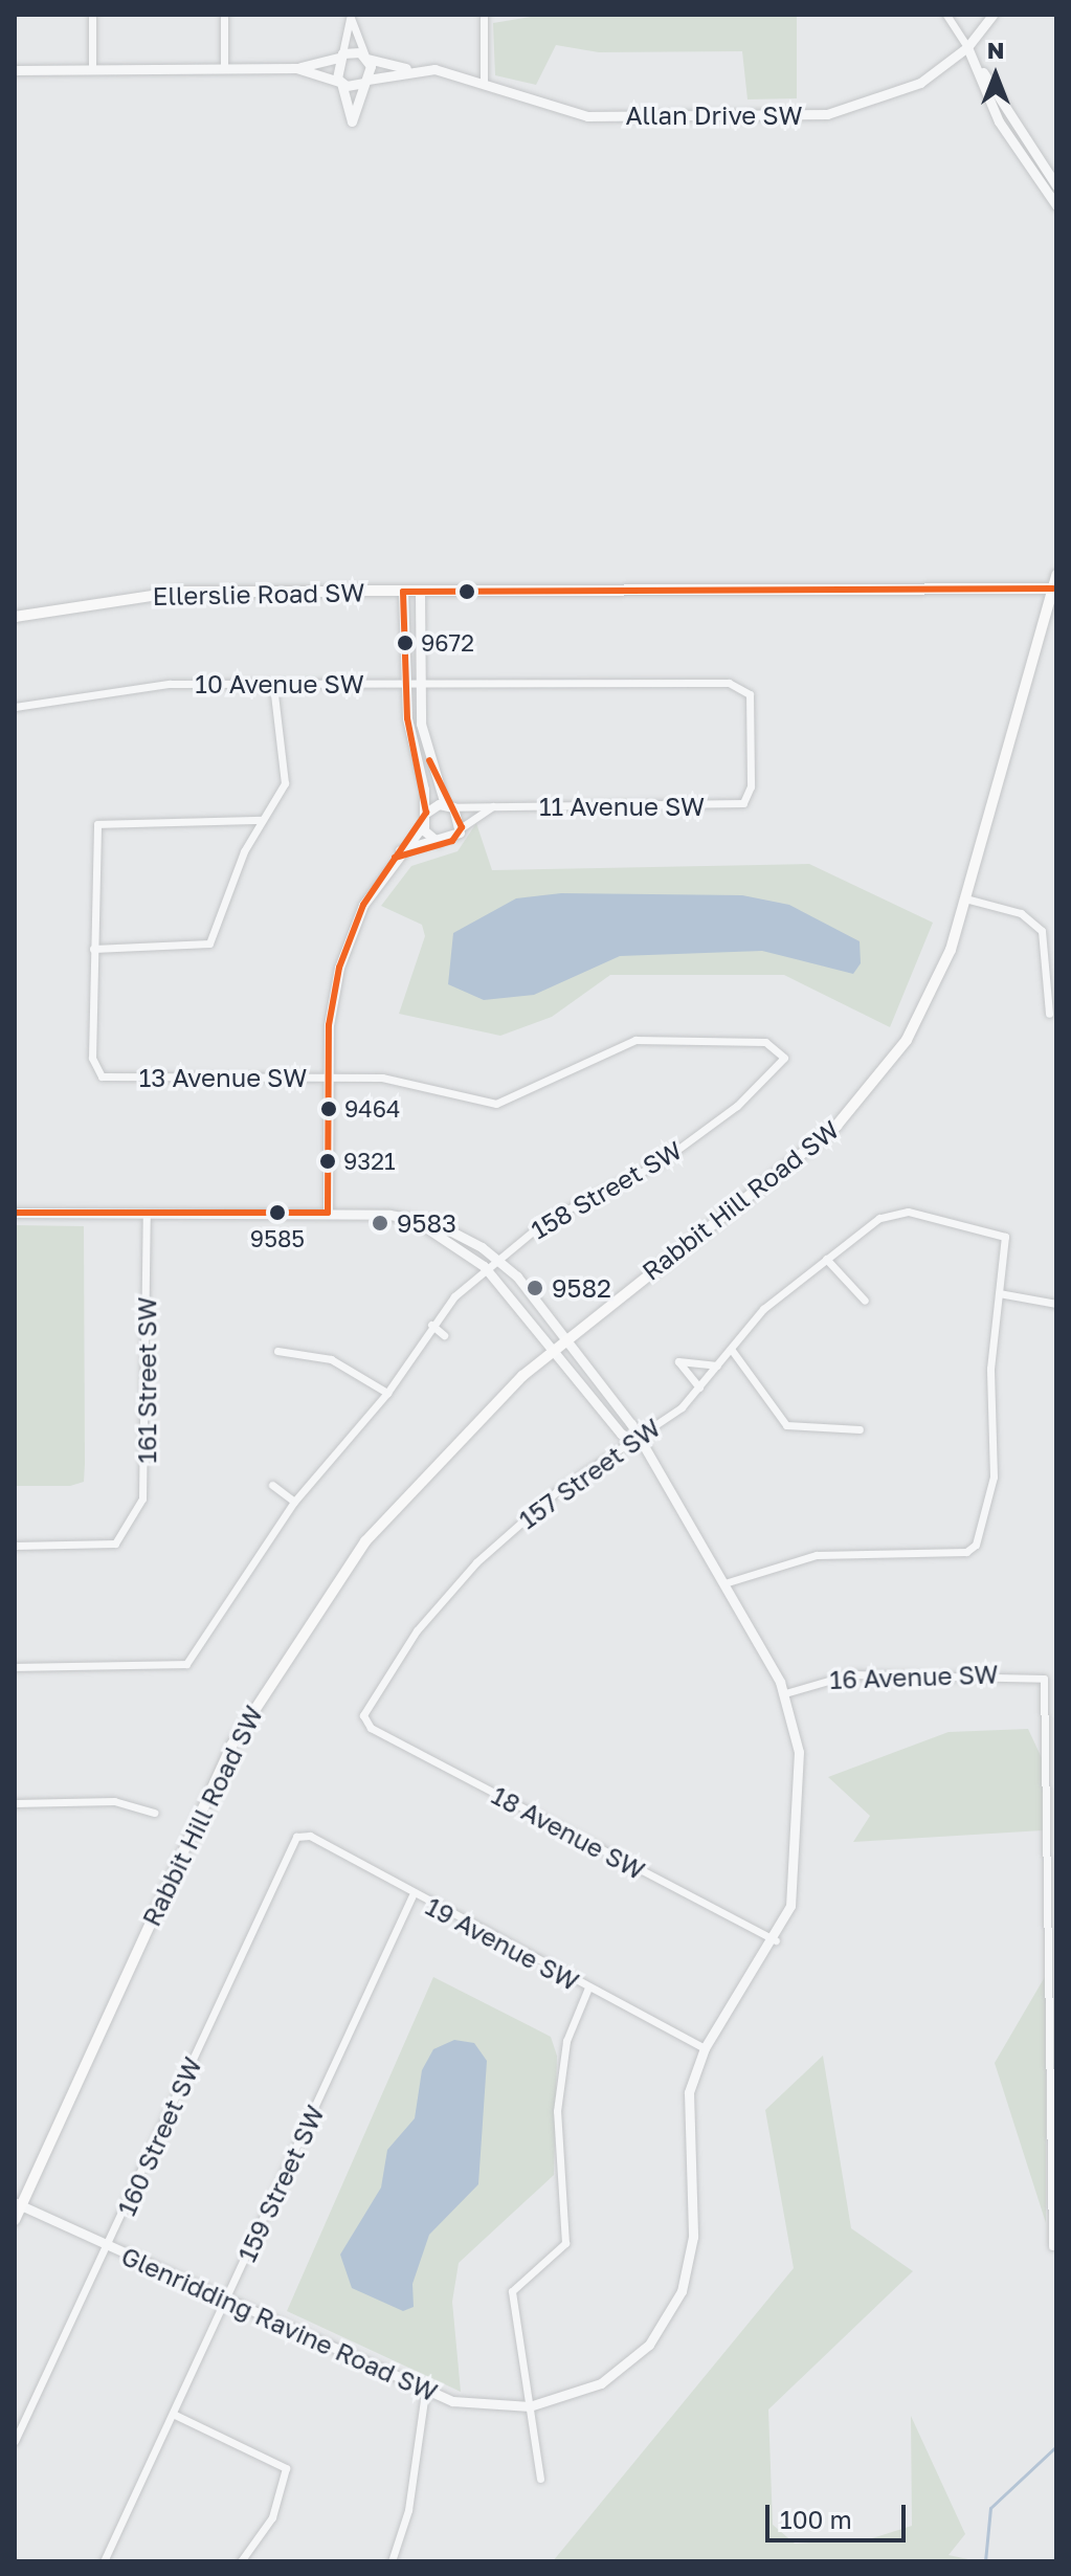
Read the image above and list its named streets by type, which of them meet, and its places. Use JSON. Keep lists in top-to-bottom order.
{
  "streets": {
    "main road": ["Ellerslie Road SW", "Rabbit Hill Road SW"],
    "street": [
      "Allan Drive SW",
      "10 Avenue SW",
      "11 Avenue SW",
      "13 Avenue SW",
      "158 Street SW",
      "161 Street SW",
      "157 Street SW",
      "16 Avenue SW",
      "18 Avenue SW",
      "19 Avenue SW",
      "160 Street SW",
      "159 Street SW",
      "Glenridding Ravine Road SW"
    ]
  },
  "crossings": [
    ["Ellerslie Road SW", "Rabbit Hill Road SW"],
    ["10 Avenue SW", "11 Avenue SW"],
    ["13 Avenue SW", "158 Street SW"],
    ["Rabbit Hill Road SW", "Glenridding Ravine Road SW"],
    ["157 Street SW", "18 Avenue SW"],
    ["157 Street SW", "Glenridding Ravine Road SW"],
    ["16 Avenue SW", "Glenridding Ravine Road SW"],
    ["18 Avenue SW", "Glenridding Ravine Road SW"],
    ["19 Avenue SW", "160 Street SW"],
    ["19 Avenue SW", "159 Street SW"],
    ["19 Avenue SW", "Glenridding Ravine Road SW"],
    ["160 Street SW", "Glenridding Ravine Road SW"],
    ["159 Street SW", "Glenridding Ravine Road SW"]
  ],
  "places": [
    "9672",
    "9464",
    "9321",
    "9585",
    "9583",
    "9582"
  ],
  "scale_bar": "100 m",
  "north": "top"
}
